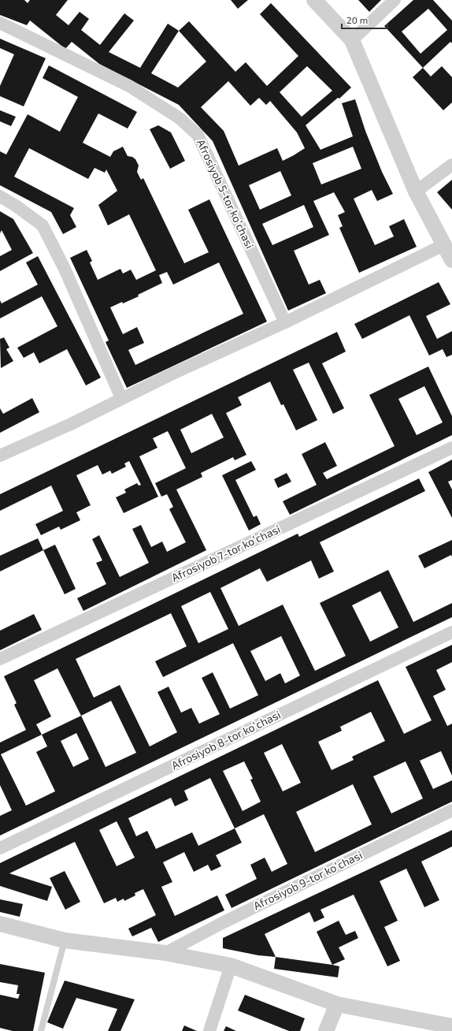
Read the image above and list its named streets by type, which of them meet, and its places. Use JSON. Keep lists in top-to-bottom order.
{
  "streets": {
    "street": [
      "Afrosiyob 5-tor koʻchasi",
      "Afrosiyob 7-tor koʻchasi",
      "Afrosiyob 8-tor koʻchasi",
      "Afrosiyob 9-tor koʻchasi"
    ]
  },
  "scale_bar": "20 m"
}
